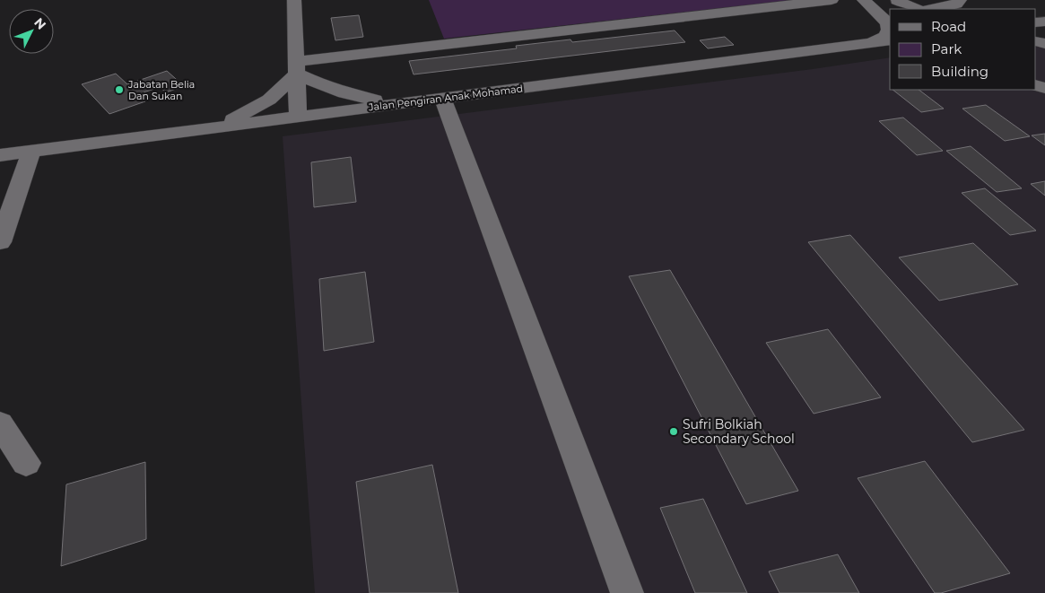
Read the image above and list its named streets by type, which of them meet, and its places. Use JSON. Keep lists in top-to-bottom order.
{
  "streets": {
    "street": ["Jalan Pengiran Anak Mohamad"]
  },
  "places": ["Jabatan Belia Dan Sukan", "Sufri Bolkiah Secondary School"],
  "legend": ["Road", "Park", "Building"],
  "north": "top right"
}
